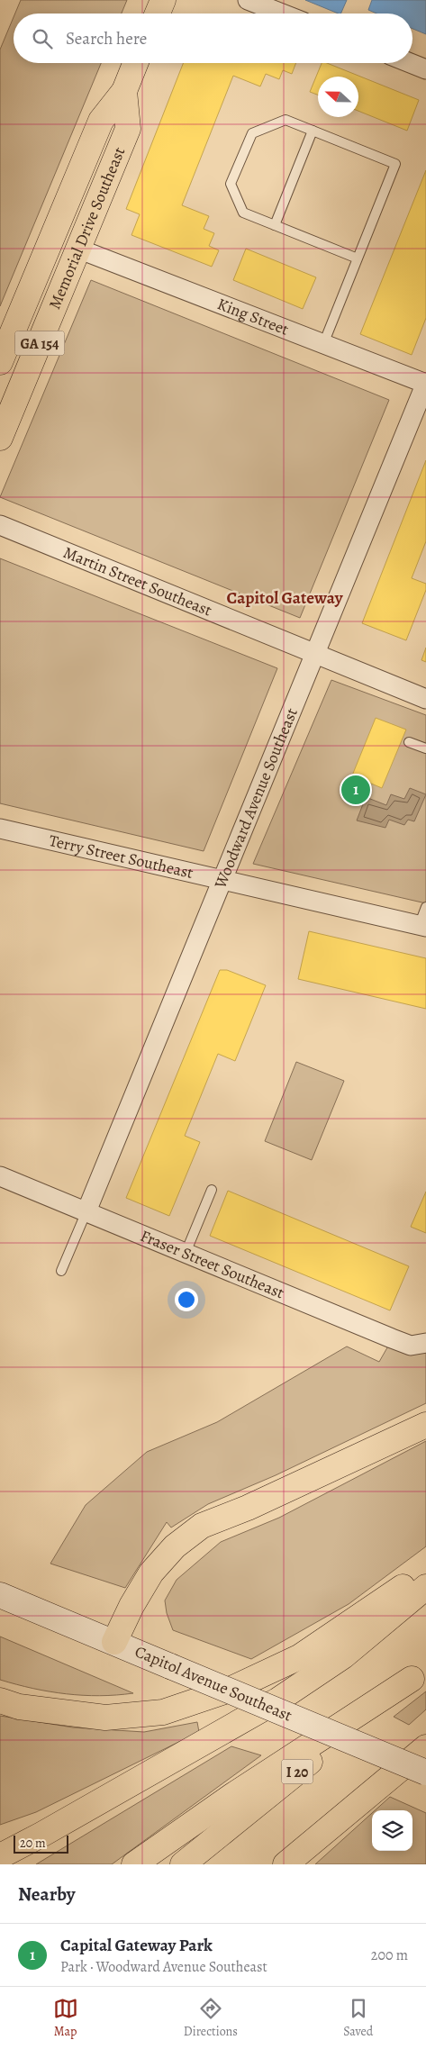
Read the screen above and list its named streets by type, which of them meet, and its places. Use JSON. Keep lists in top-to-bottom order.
{
  "streets": {
    "main road": [
      "Memorial Drive Southeast",
      "GA 154",
      "Capitol Avenue Southeast",
      "I 20"
    ],
    "street": [
      "King Street",
      "Martin Street Southeast",
      "Woodward Avenue Southeast",
      "Terry Street Southeast",
      "Fraser Street Southeast"
    ]
  },
  "crossings": [
    ["Memorial Drive Southeast", "King Street"],
    ["King Street", "Woodward Avenue Southeast"],
    ["Martin Street Southeast", "Woodward Avenue Southeast"],
    ["Woodward Avenue Southeast", "Terry Street Southeast"],
    ["Woodward Avenue Southeast", "Fraser Street Southeast"]
  ],
  "districts": ["Capitol Gateway"],
  "scale_bar": "20 m",
  "north": "left",
  "page": {
    "search": "Search here",
    "pins": "1",
    "scale": "20 m",
    "heading": "Nearby",
    "list": [
      {
        "mark": "1",
        "name": "Capital Gateway Park",
        "note": "Park · Woodward Avenue Southeast",
        "value": "200 m"
      }
    ],
    "nav": ["Map", "Directions", "Saved"]
  }
}
